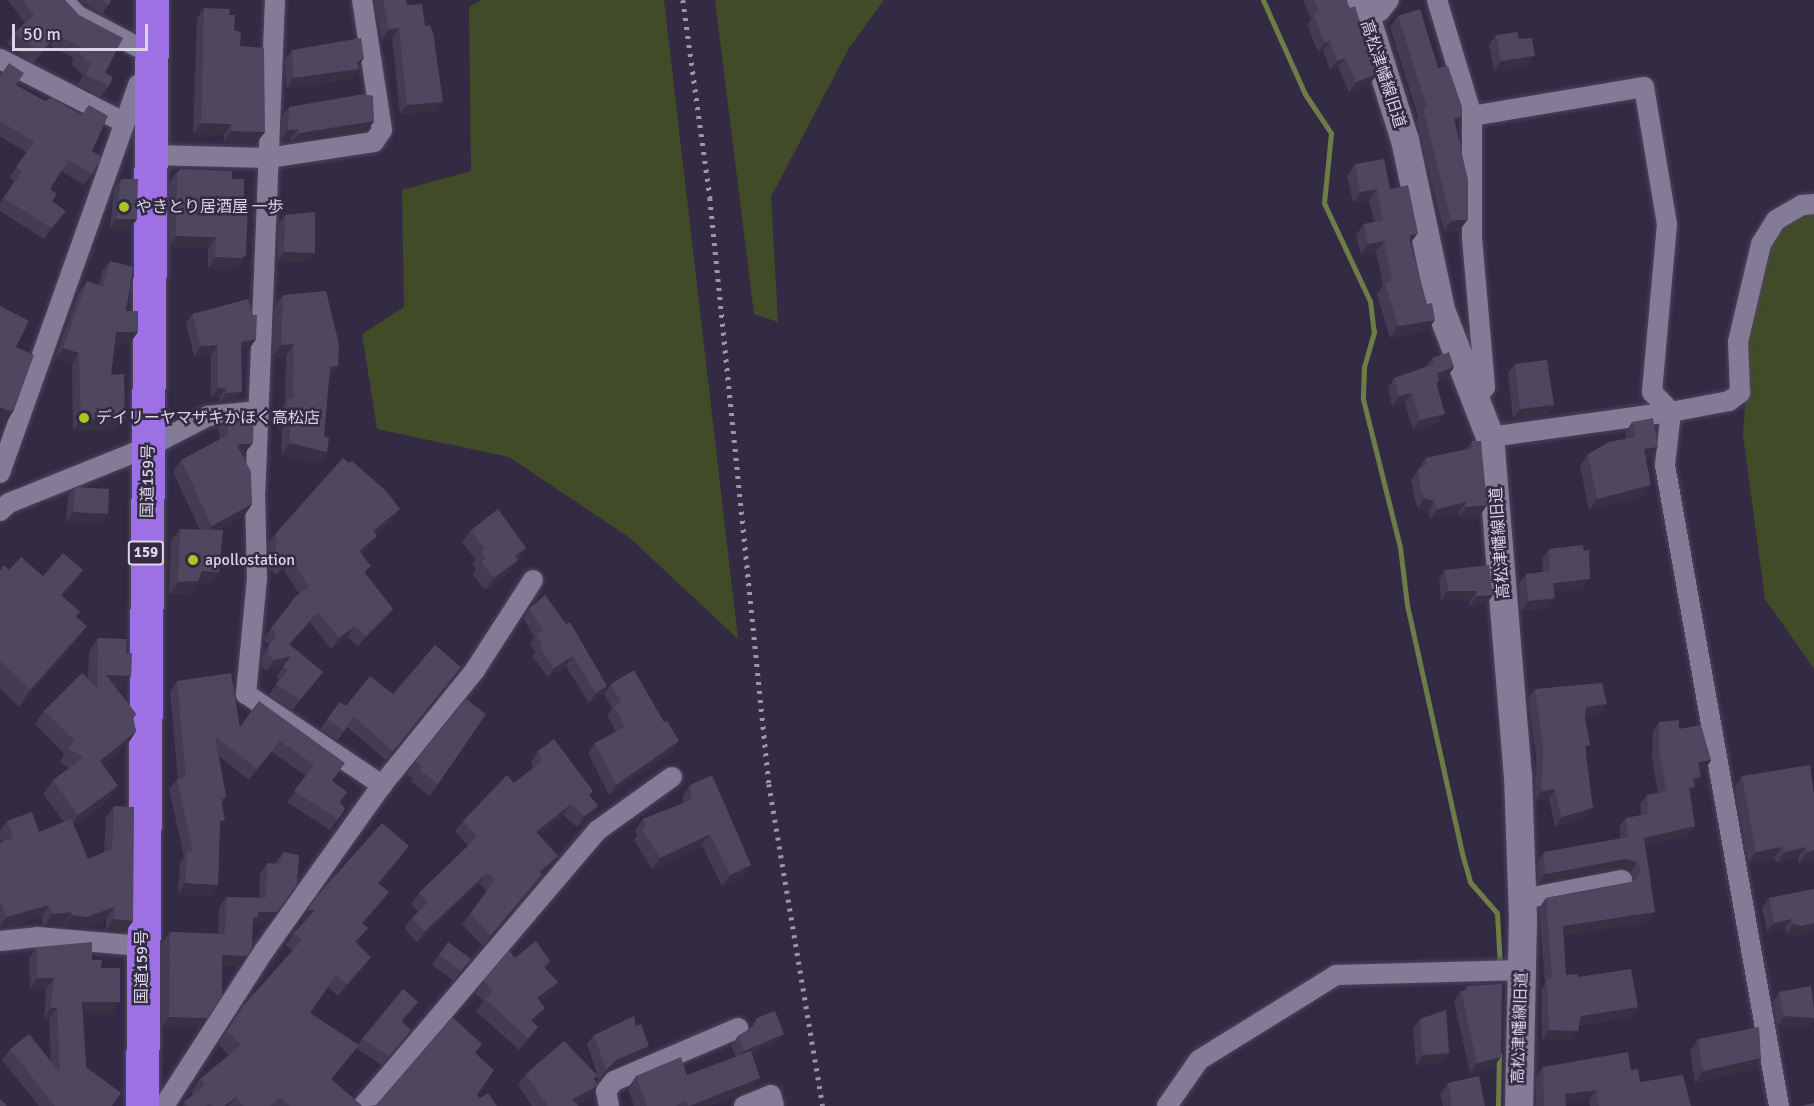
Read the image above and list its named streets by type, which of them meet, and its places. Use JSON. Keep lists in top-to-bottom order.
{
  "streets": {
    "highway": ["国道159号", "159"],
    "street": ["高松津幡線旧道"]
  },
  "places": ["やきとり居酒屋 一歩", "デイリーヤマザキかほく高松店", "apollostation"],
  "scale_bar": "50 m"
}
